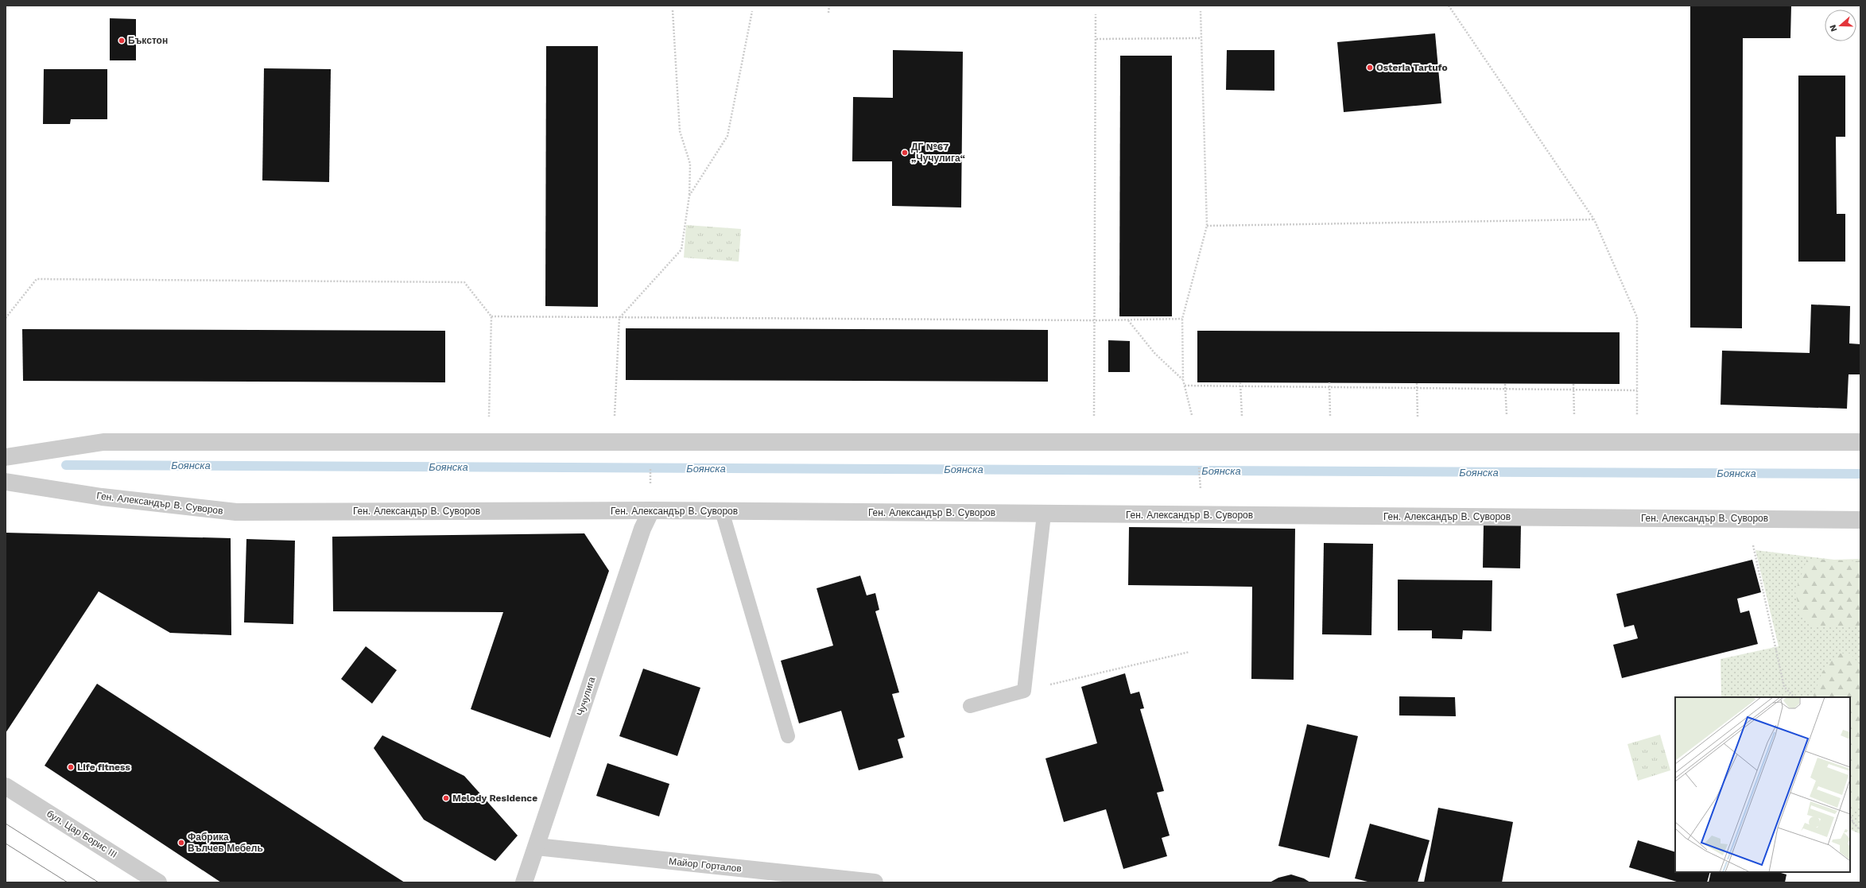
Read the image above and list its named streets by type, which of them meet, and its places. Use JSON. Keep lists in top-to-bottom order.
{
  "streets": {
    "street": [
      "Ген. Александър В. Суворов",
      "Чучулига",
      "бул. Цар Борис III",
      "Майор Горталов"
    ]
  },
  "crossings": [
    ["Ген. Александър В. Суворов", "Чучулига"],
    ["Чучулига", "Майор Горталов"]
  ],
  "water": ["Боянска"],
  "places": [
    "Бъкстон",
    "Osteria Tartufo",
    "ДГ №67 „Чучулига“",
    "Life fitness",
    "Melody Residence",
    "Фабрика Вълчев Мебель"
  ],
  "north": "left"
}
